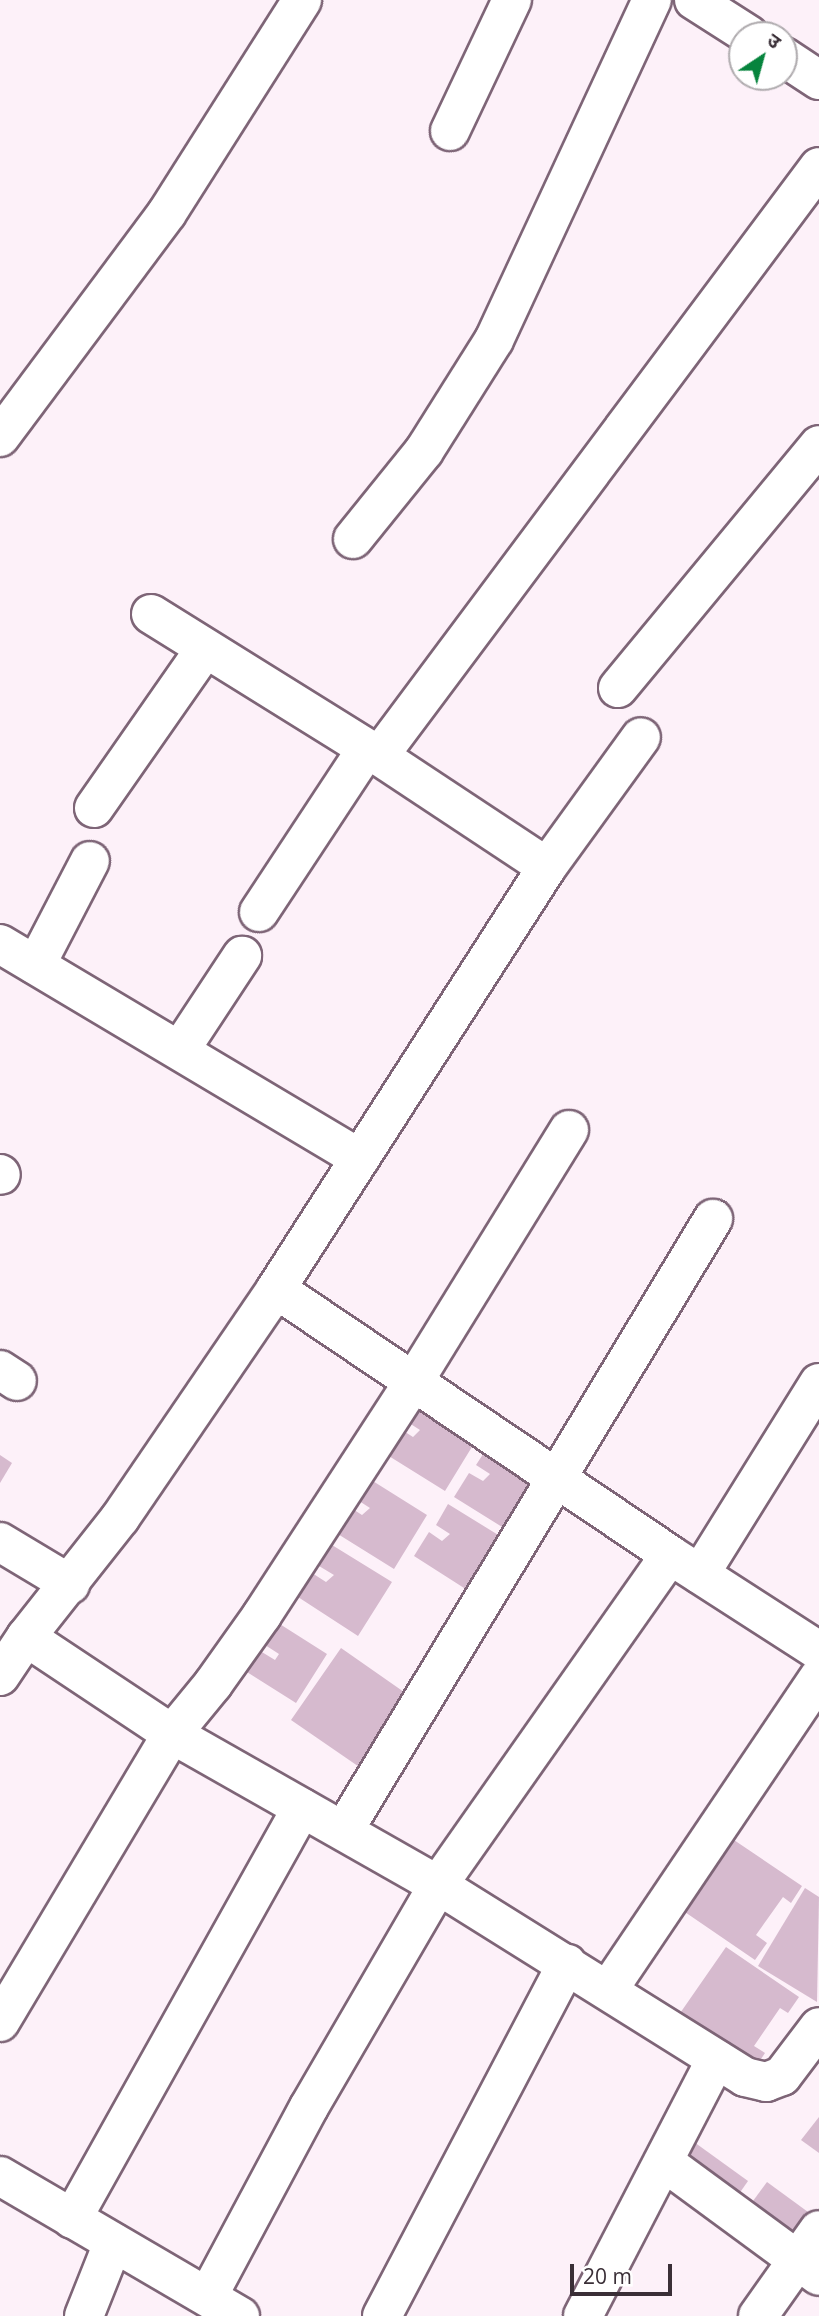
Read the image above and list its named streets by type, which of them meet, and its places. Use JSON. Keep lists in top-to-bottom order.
{
  "scale_bar": "20 m",
  "north": "top right"
}
